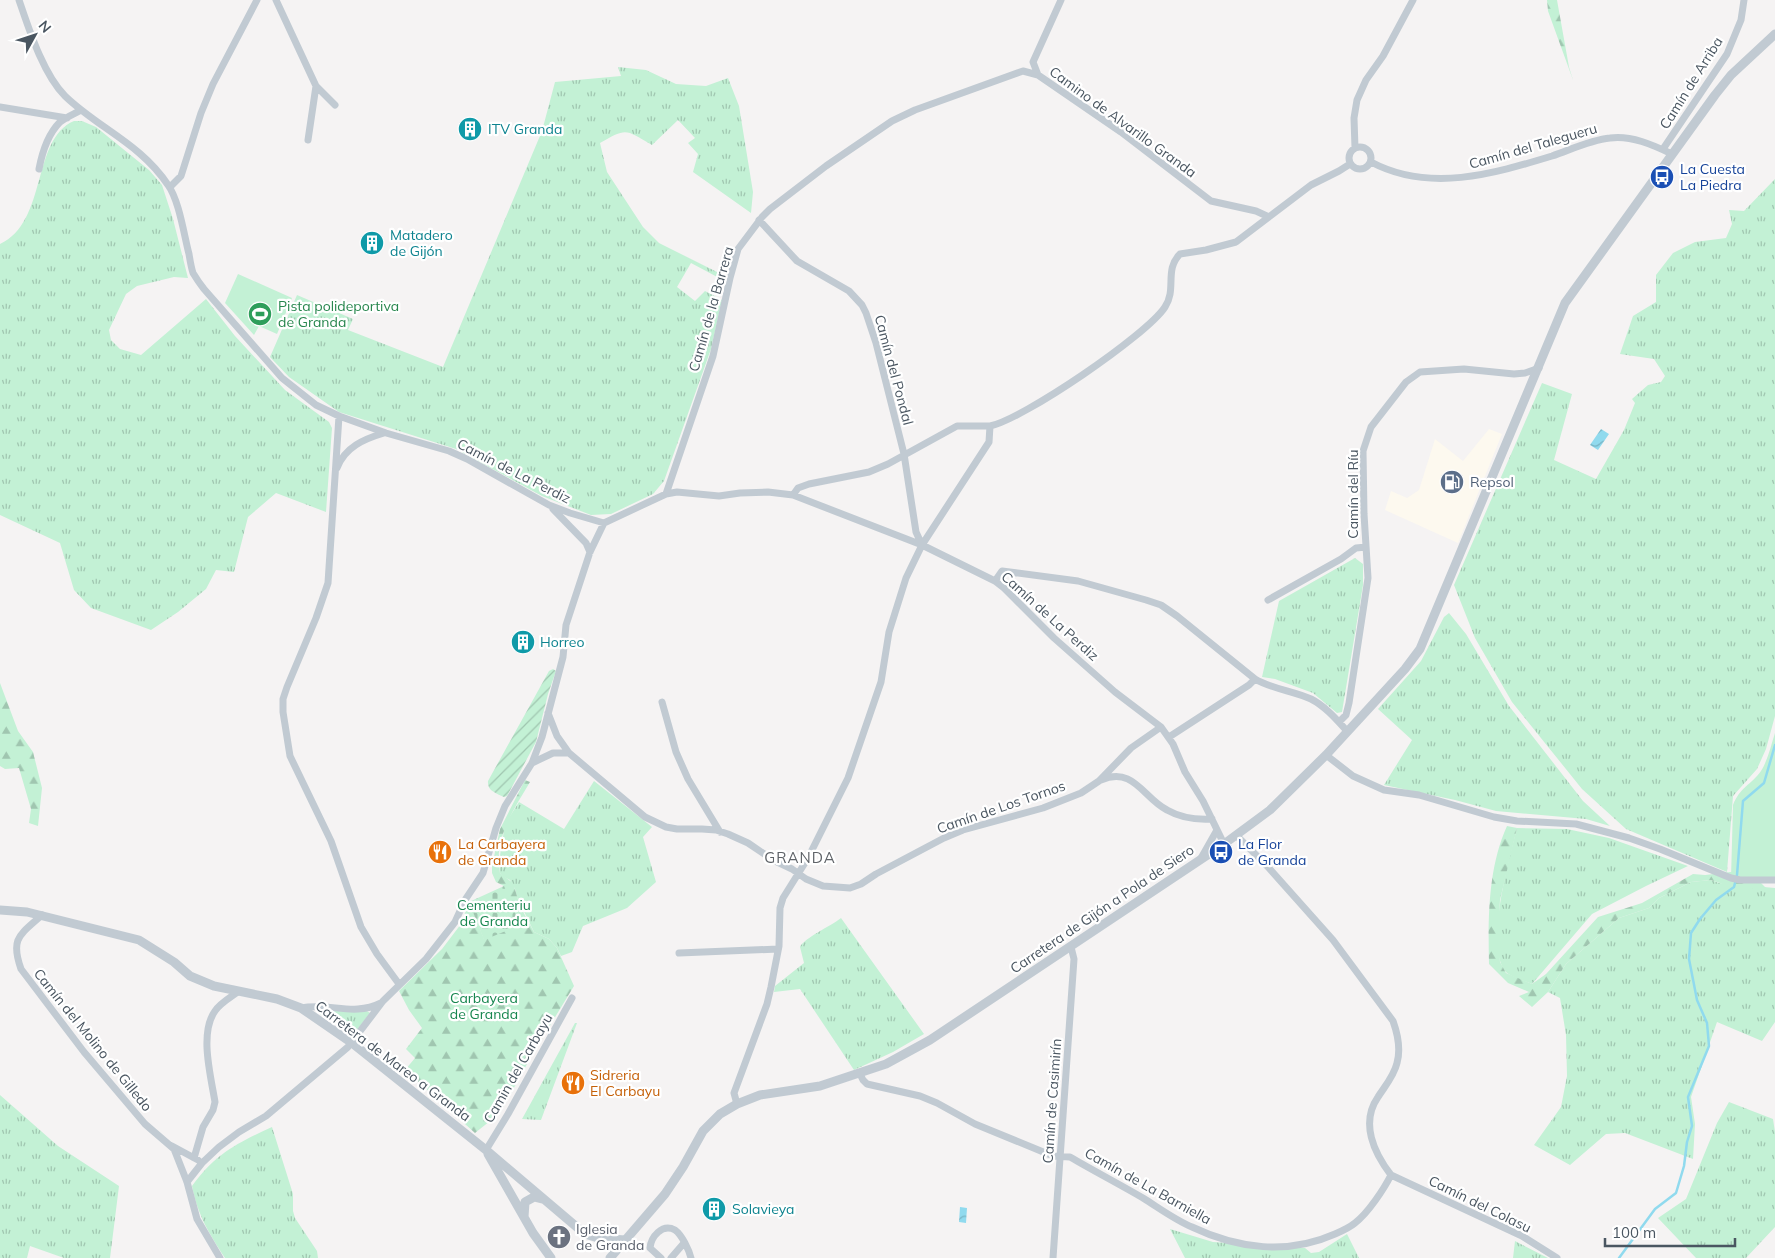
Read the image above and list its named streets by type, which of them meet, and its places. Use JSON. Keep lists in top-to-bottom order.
{
  "streets": {
    "street": [
      "Camín de Arriba",
      "Camino de Alvarillo Granda",
      "Camín del Talegueru",
      "Camín de la Barrera",
      "Camín del Pondal",
      "Camín de La Perdiz",
      "Camín del Ríu",
      "Camín de Los Tornos",
      "Carretera de Gijón a Pola de Siero",
      "Camín del Molino de Gilledo",
      "Carretera de Mareo a Granda",
      "Camin del Carbayu",
      "Camín de Casimirín",
      "Camín de La Barniella",
      "Camín del Colasu"
    ]
  },
  "crossings": [
    ["Camín de Arriba", "Camín del Talegueru"],
    ["Camino de Alvarillo Granda", "Camín de la Barrera"],
    ["Camino de Alvarillo Granda", "Camín del Pondal"],
    ["Camín del Talegueru", "Carretera de Gijón a Pola de Siero"],
    ["Camín de la Barrera", "Camín del Pondal"],
    ["Camín de la Barrera", "Camín de La Perdiz"],
    ["Camín del Pondal", "Camín de La Perdiz"],
    ["Camín de La Perdiz", "Camín de Los Tornos"],
    ["Camín de La Perdiz", "Carretera de Gijón a Pola de Siero"],
    ["Camín del Ríu", "Carretera de Gijón a Pola de Siero"],
    ["Carretera de Gijón a Pola de Siero", "Carretera de Mareo a Granda"],
    ["Carretera de Gijón a Pola de Siero", "Camín de Casimirín"],
    ["Carretera de Gijón a Pola de Siero", "Camín de La Barniella"],
    ["Camín del Molino de Gilledo", "Carretera de Mareo a Granda"],
    ["Carretera de Mareo a Granda", "Camin del Carbayu"],
    ["Camín de Casimirín", "Camín de La Barniella"],
    ["Camín de La Barniella", "Camín del Colasu"]
  ],
  "districts": ["GRANDA"],
  "parks": ["Cementeriu de Granda", "Carbayera de Granda"],
  "places": {
    "building": [
      "ITV Granda",
      "Matadero de Gijón",
      "Horreo",
      "Solavieya"
    ],
    "bus stop": ["La Cuesta La Piedra", "La Flor de Granda"],
    "sports": ["Pista polideportiva de Granda"],
    "fuel station": ["Repsol"],
    "restaurant": ["La Carbayera de Granda", "Sidreria El Carbayu"],
    "church": ["Iglesia de Granda"]
  },
  "scale_bar": "100 m",
  "north": "top right"
}
